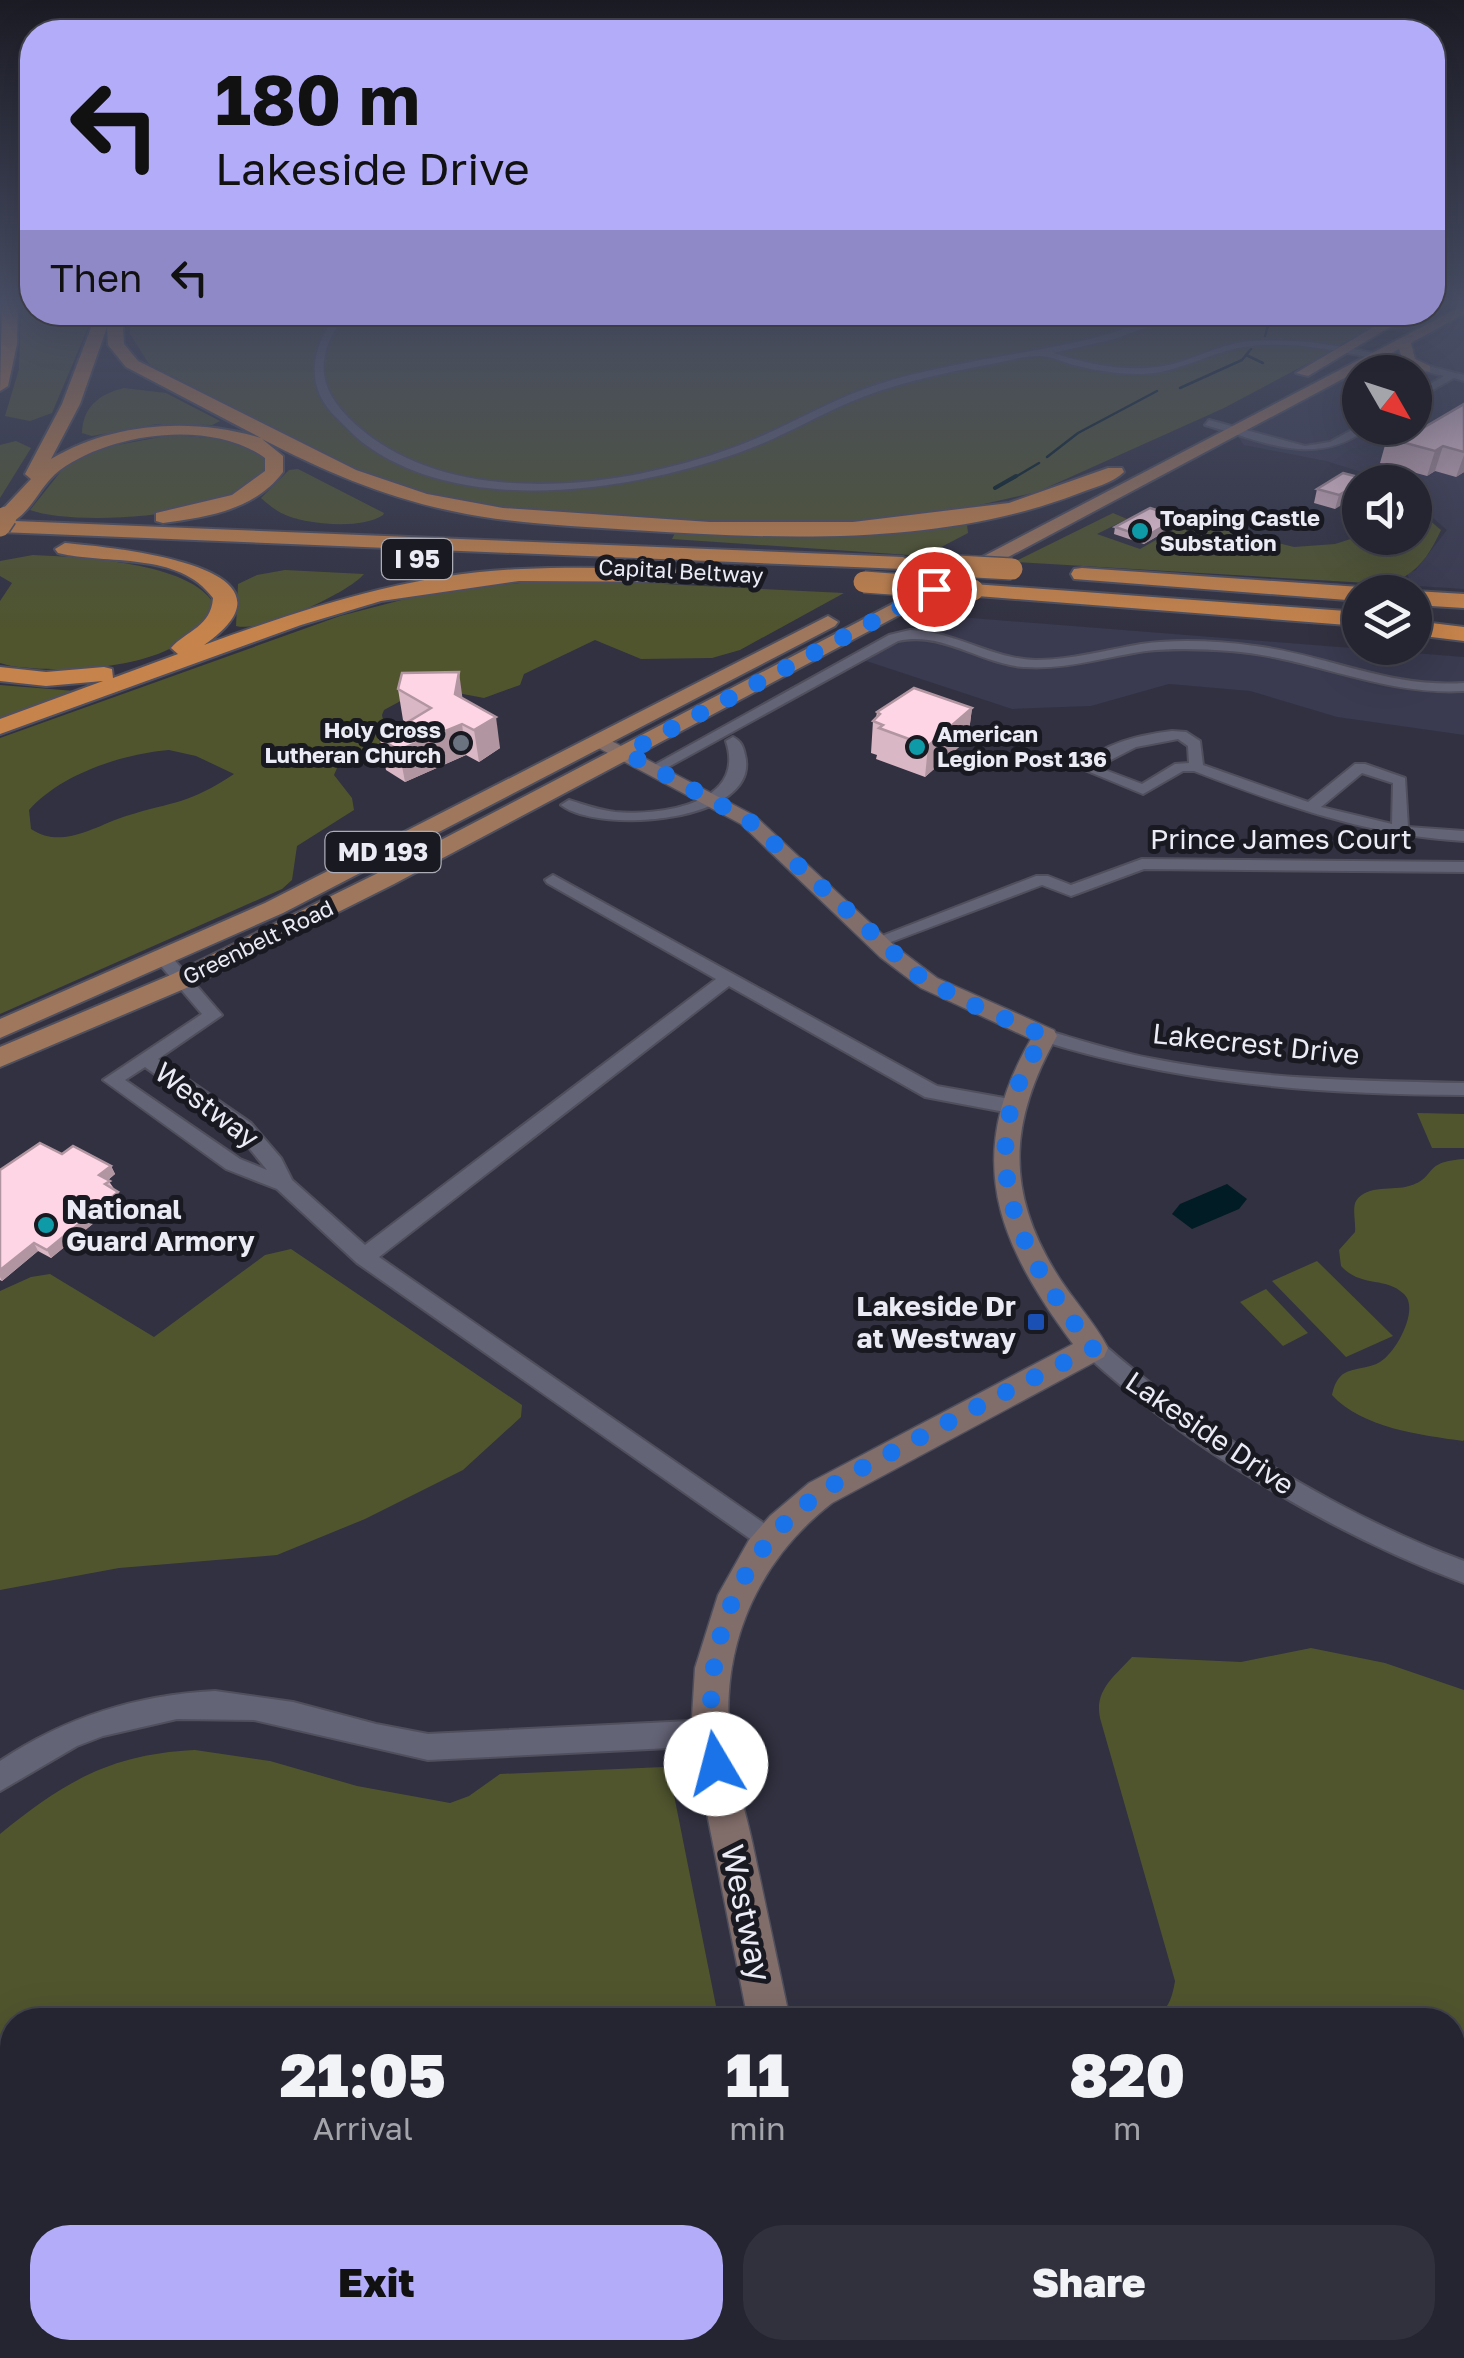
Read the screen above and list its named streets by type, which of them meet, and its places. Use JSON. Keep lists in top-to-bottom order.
{
  "streets": {
    "highway": ["I 95", "Capital Beltway"],
    "main road": ["MD 193", "Greenbelt Road"],
    "street": [
      "Prince James Court",
      "Lakecrest Drive",
      "Westway",
      "Lakeside Drive"
    ]
  },
  "crossings": [
    ["Prince James Court", "Lakecrest Drive"],
    ["Greenbelt Road", "Lakecrest Drive"],
    ["Lakecrest Drive", "Lakeside Drive"],
    ["Westway", "Lakeside Drive"]
  ],
  "places": {
    "other": [
      "Toaping Castle Substation",
      "Holy Cross Lutheran Church",
      "American Legion Post 136",
      "National Guard Armory"
    ],
    "transit": ["Lakeside Dr at Westway"]
  },
  "north": "bottom right",
  "page": {
    "turn": ["180 m", "Lakeside Drive"],
    "then": "Then",
    "eta": [
      "21:05",
      "Arrival",
      "11",
      "min",
      "820",
      "m"
    ],
    "buttons": ["Exit", "Share"]
  }
}
